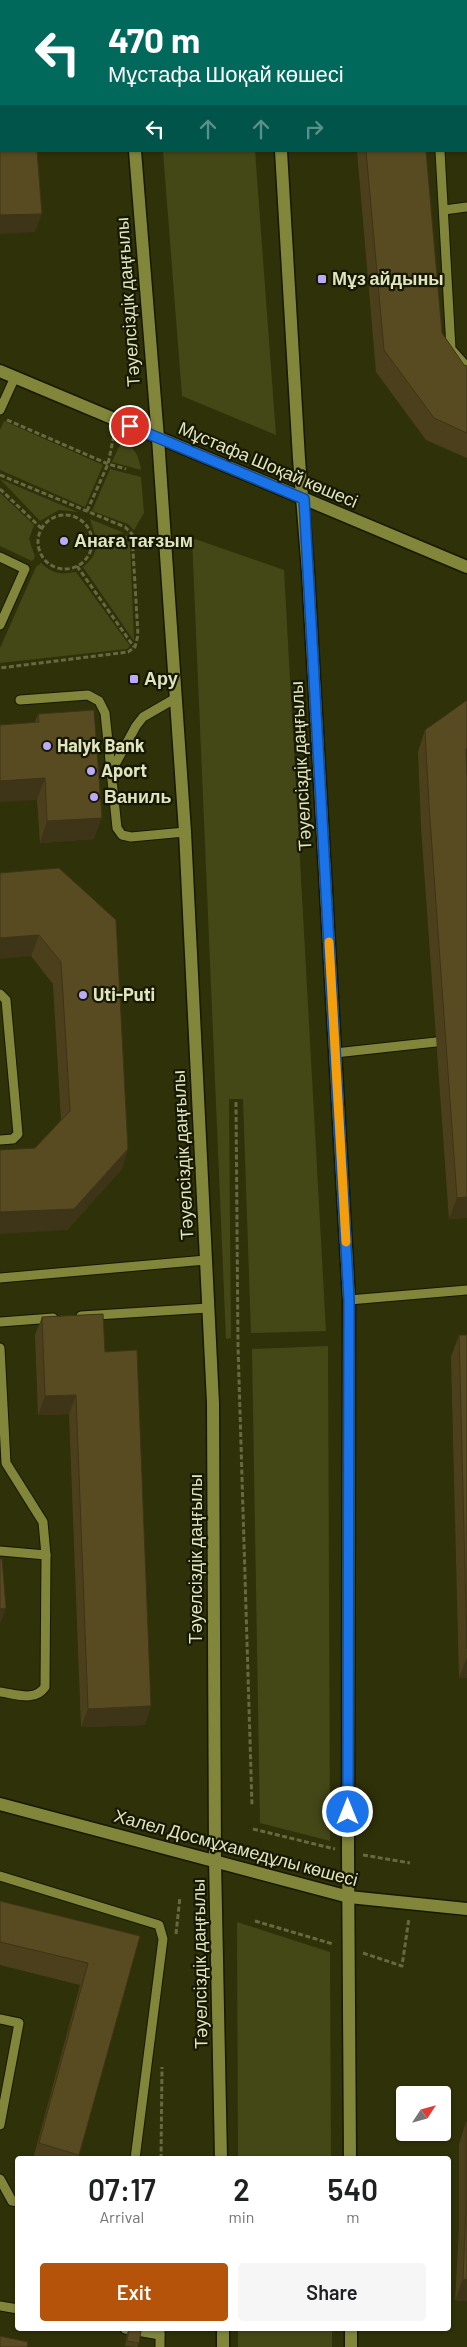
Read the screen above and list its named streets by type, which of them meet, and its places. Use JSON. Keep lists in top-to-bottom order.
{
  "streets": {
    "street": ["Тәуелсіздік даңғылы", "Мұстафа Шоқай көшесі", "Халел Досмұхамедұлы көшесі"]
  },
  "crossings": [
    ["Тәуелсіздік даңғылы", "Мұстафа Шоқай көшесі"],
    ["Тәуелсіздік даңғылы", "Халел Досмұхамедұлы көшесі"]
  ],
  "places": {
    "transit": ["Мұз айдыны", "Ару"],
    "other": [
      "Анаға тағзым",
      "Halyk Bank",
      "Aport",
      "Ваниль",
      "Uti-Puti"
    ]
  },
  "north": "top right",
  "page": {
    "turn": ["470 m", "Мұстафа Шоқай көшесі"],
    "eta": [
      "07:17",
      "Arrival",
      "2",
      "min",
      "540",
      "m"
    ],
    "buttons": ["Exit", "Share"]
  }
}
